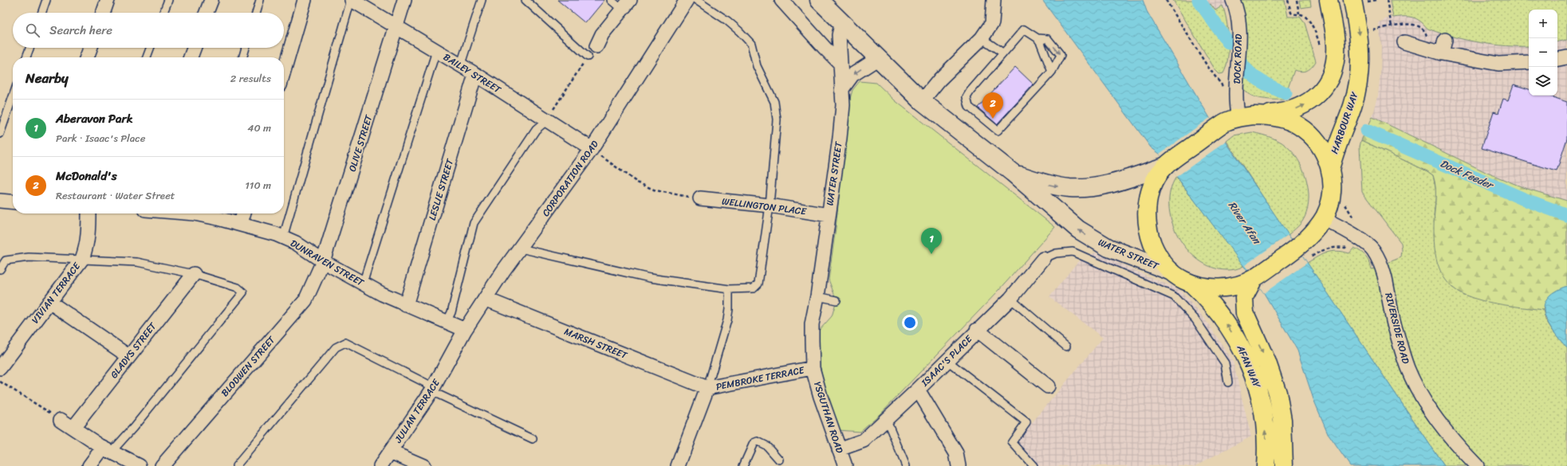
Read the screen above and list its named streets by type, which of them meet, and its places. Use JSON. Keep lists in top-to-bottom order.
{
  "streets": {
    "main road": ["HARBOUR WAY", "AFAN WAY"],
    "street": [
      "DOCK ROAD",
      "BAILEY STREET",
      "OLIVE STREET",
      "WATER STREET",
      "CORPORATION ROAD",
      "LESLIE STREET",
      "WELLINGTON PLACE",
      "DUNRAVEN STREET",
      "VIVIAN TERRACE",
      "RIVERSIDE ROAD",
      "MARSH STREET",
      "GLADYS STREET",
      "ISAAC'S PLACE",
      "BLODWEN STREET",
      "PEMBROKE TERRACE",
      "JULIAN TERRACE",
      "YSGUTHAN ROAD"
    ]
  },
  "crossings": [
    ["BAILEY STREET", "OLIVE STREET"],
    ["BAILEY STREET", "CORPORATION ROAD"],
    ["BAILEY STREET", "LESLIE STREET"],
    ["OLIVE STREET", "DUNRAVEN STREET"],
    ["OLIVE STREET", "BLODWEN STREET"],
    ["WATER STREET", "WELLINGTON PLACE"],
    ["WATER STREET", "PEMBROKE TERRACE"],
    ["WATER STREET", "YSGUTHAN ROAD"],
    ["CORPORATION ROAD", "DUNRAVEN STREET"],
    ["CORPORATION ROAD", "MARSH STREET"],
    ["CORPORATION ROAD", "JULIAN TERRACE"],
    ["LESLIE STREET", "DUNRAVEN STREET"],
    ["DUNRAVEN STREET", "BLODWEN STREET"],
    ["MARSH STREET", "PEMBROKE TERRACE"],
    ["ISAAC'S PLACE", "YSGUTHAN ROAD"],
    ["PEMBROKE TERRACE", "YSGUTHAN ROAD"]
  ],
  "one_way": ["HARBOUR WAY"],
  "water": ["Dock Feeder", "River Afan"],
  "page": {
    "map_buttons": ["+", "−"],
    "search": "Search here",
    "heading": ["Nearby", "2 results"],
    "pins": ["2", "1"],
    "list": [
      {
        "mark": "1",
        "name": "Aberavon Park",
        "note": "Park · Isaac's Place",
        "value": "40 m"
      },
      {
        "mark": "2",
        "name": "McDonald's",
        "note": "Restaurant · Water Street",
        "value": "110 m"
      }
    ]
  }
}
